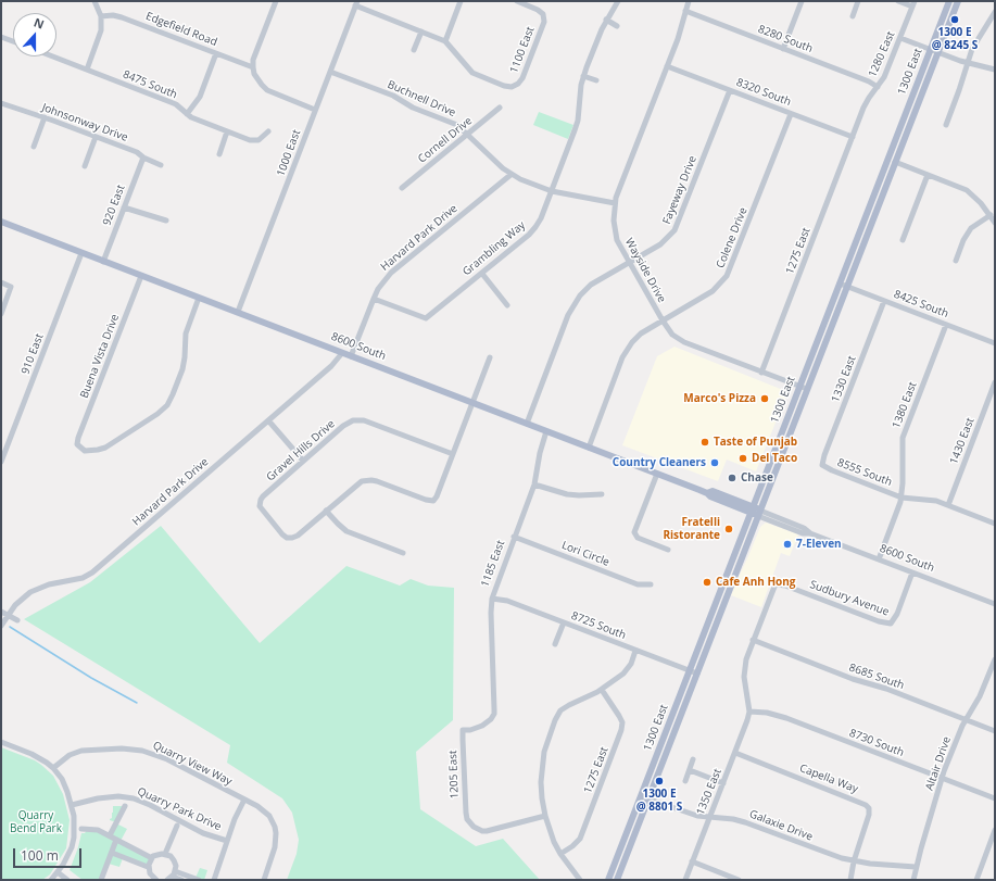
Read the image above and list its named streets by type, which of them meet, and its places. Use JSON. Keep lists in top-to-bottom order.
{
  "streets": {
    "main road": ["1300 East", "8600 South"],
    "street": [
      "Edgefield Road",
      "8280 South",
      "1100 East",
      "1280 East",
      "8475 South",
      "8320 South",
      "Buchnell Drive",
      "Johnsonway Drive",
      "Cornell Drive",
      "1000 East",
      "Fayeway Drive",
      "920 East",
      "Harvard Park Drive",
      "Colene Drive",
      "Grambling Way",
      "1275 East",
      "Wayside Drive",
      "8425 South",
      "910 East",
      "Buena Vista Drive",
      "1330 East",
      "1380 East",
      "1430 East",
      "Gravel Hills Drive",
      "8555 South",
      "Lori Circle",
      "1185 East",
      "Sudbury Avenue",
      "8725 South",
      "8685 South",
      "8730 South",
      "Quarry View Way",
      "Altair Drive",
      "1205 East",
      "Capella Way",
      "1350 East",
      "Quarry Park Drive",
      "Galaxie Drive"
    ]
  },
  "crossings": [
    ["8280 South", "1280 East"],
    ["8280 South", "Wayside Drive"],
    ["1280 East", "8320 South"],
    ["1280 East", "1275 East"],
    ["1300 East", "Wayside Drive"],
    ["1300 East", "8425 South"],
    ["1300 East", "8600 South"],
    ["1300 East", "8725 South"],
    ["1300 East", "Galaxie Drive"],
    ["8320 South", "Fayeway Drive"],
    ["8320 South", "Colene Drive"],
    ["8320 South", "1275 East"],
    ["8320 South", "Wayside Drive"],
    ["Buchnell Drive", "Cornell Drive"],
    ["Buchnell Drive", "1000 East"],
    ["Buchnell Drive", "Harvard Park Drive"],
    ["Buchnell Drive", "Grambling Way"],
    ["Buchnell Drive", "Wayside Drive"],
    ["Johnsonway Drive", "920 East"],
    ["1000 East", "8600 South"],
    ["Fayeway Drive", "Wayside Drive"],
    ["Fayeway Drive", "8600 South"],
    ["920 East", "8600 South"],
    ["Harvard Park Drive", "Grambling Way"],
    ["Harvard Park Drive", "8600 South"],
    ["Colene Drive", "Wayside Drive"],
    ["Colene Drive", "8600 South"],
    ["1275 East", "Wayside Drive"],
    ["8425 South", "1330 East"],
    ["8425 South", "1380 East"],
    ["8600 South", "910 East"],
    ["8600 South", "Buena Vista Drive"],
    ["8600 South", "1380 East"],
    ["8600 South", "1185 East"],
    ["8600 South", "Sudbury Avenue"],
    ["1330 East", "8555 South"],
    ["1380 East", "8555 South"],
    ["1430 East", "8555 South"],
    ["Lori Circle", "1185 East"],
    ["1185 East", "8725 South"],
    ["1185 East", "1205 East"],
    ["Sudbury Avenue", "8685 South"],
    ["8685 South", "Altair Drive"],
    ["8730 South", "Altair Drive"],
    ["8730 South", "1350 East"],
    ["Altair Drive", "Galaxie Drive"],
    ["Capella Way", "1350 East"],
    ["Capella Way", "Galaxie Drive"],
    ["1350 East", "Galaxie Drive"]
  ],
  "parks": ["Quarry Bend Park"],
  "places": [
    "1300 E @ 8245 S",
    "Marco's Pizza",
    "Taste of Punjab",
    "Del Taco",
    "Country Cleaners",
    "Chase",
    "Fratelli Ristorante",
    "7-Eleven",
    "Cafe Anh Hong",
    "1300 E @ 8801 S"
  ],
  "scale_bar": "100 m",
  "north": "top"
}
